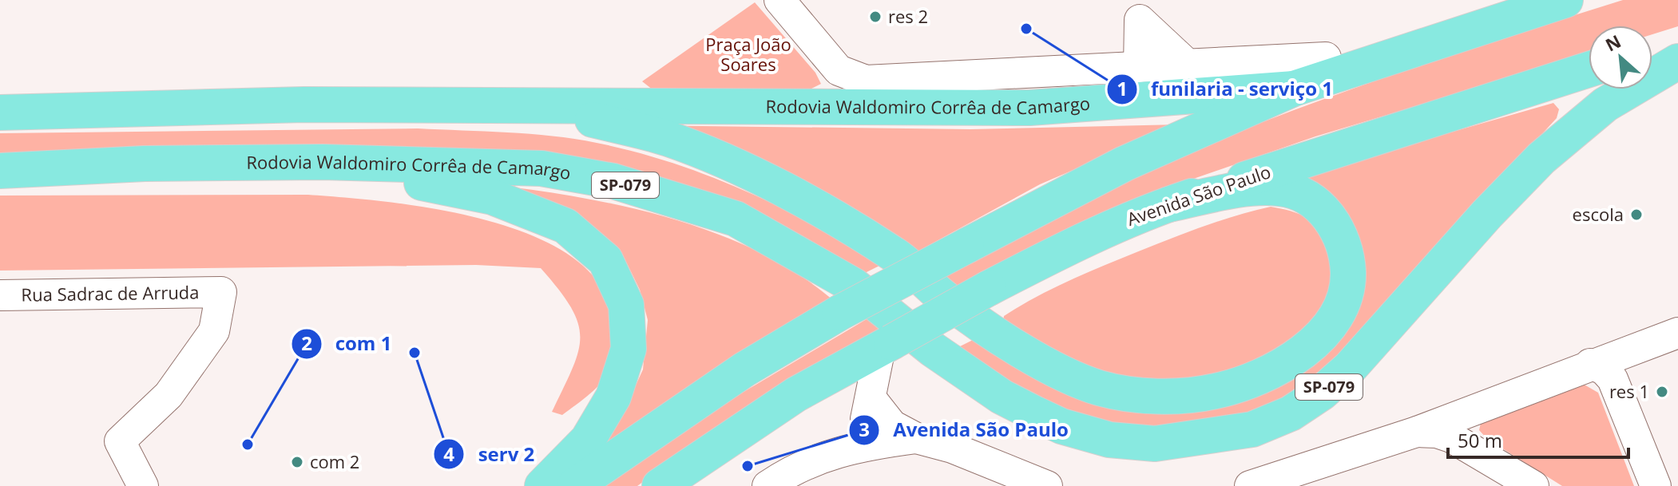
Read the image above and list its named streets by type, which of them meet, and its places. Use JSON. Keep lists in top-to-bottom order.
{
  "streets": {
    "main road": ["Rodovia Waldomiro Corrêa de Camargo", "SP-079", "Avenida São Paulo"],
    "street": ["Rua Sadrac de Arruda"]
  },
  "crossings": [
    ["Rodovia Waldomiro Corrêa de Camargo", "SP-079"],
    ["Rodovia Waldomiro Corrêa de Camargo", "Avenida São Paulo"],
    ["SP-079", "Avenida São Paulo"]
  ],
  "parks": ["Praça João Soares"],
  "places": [
    "res 2",
    "funilaria - serviço 1",
    "escola",
    "serv 2",
    "res 1",
    "com 1",
    "com 2",
    "Avenida São Paulo"
  ],
  "scale_bar": "50 m",
  "north": "top left"
}
